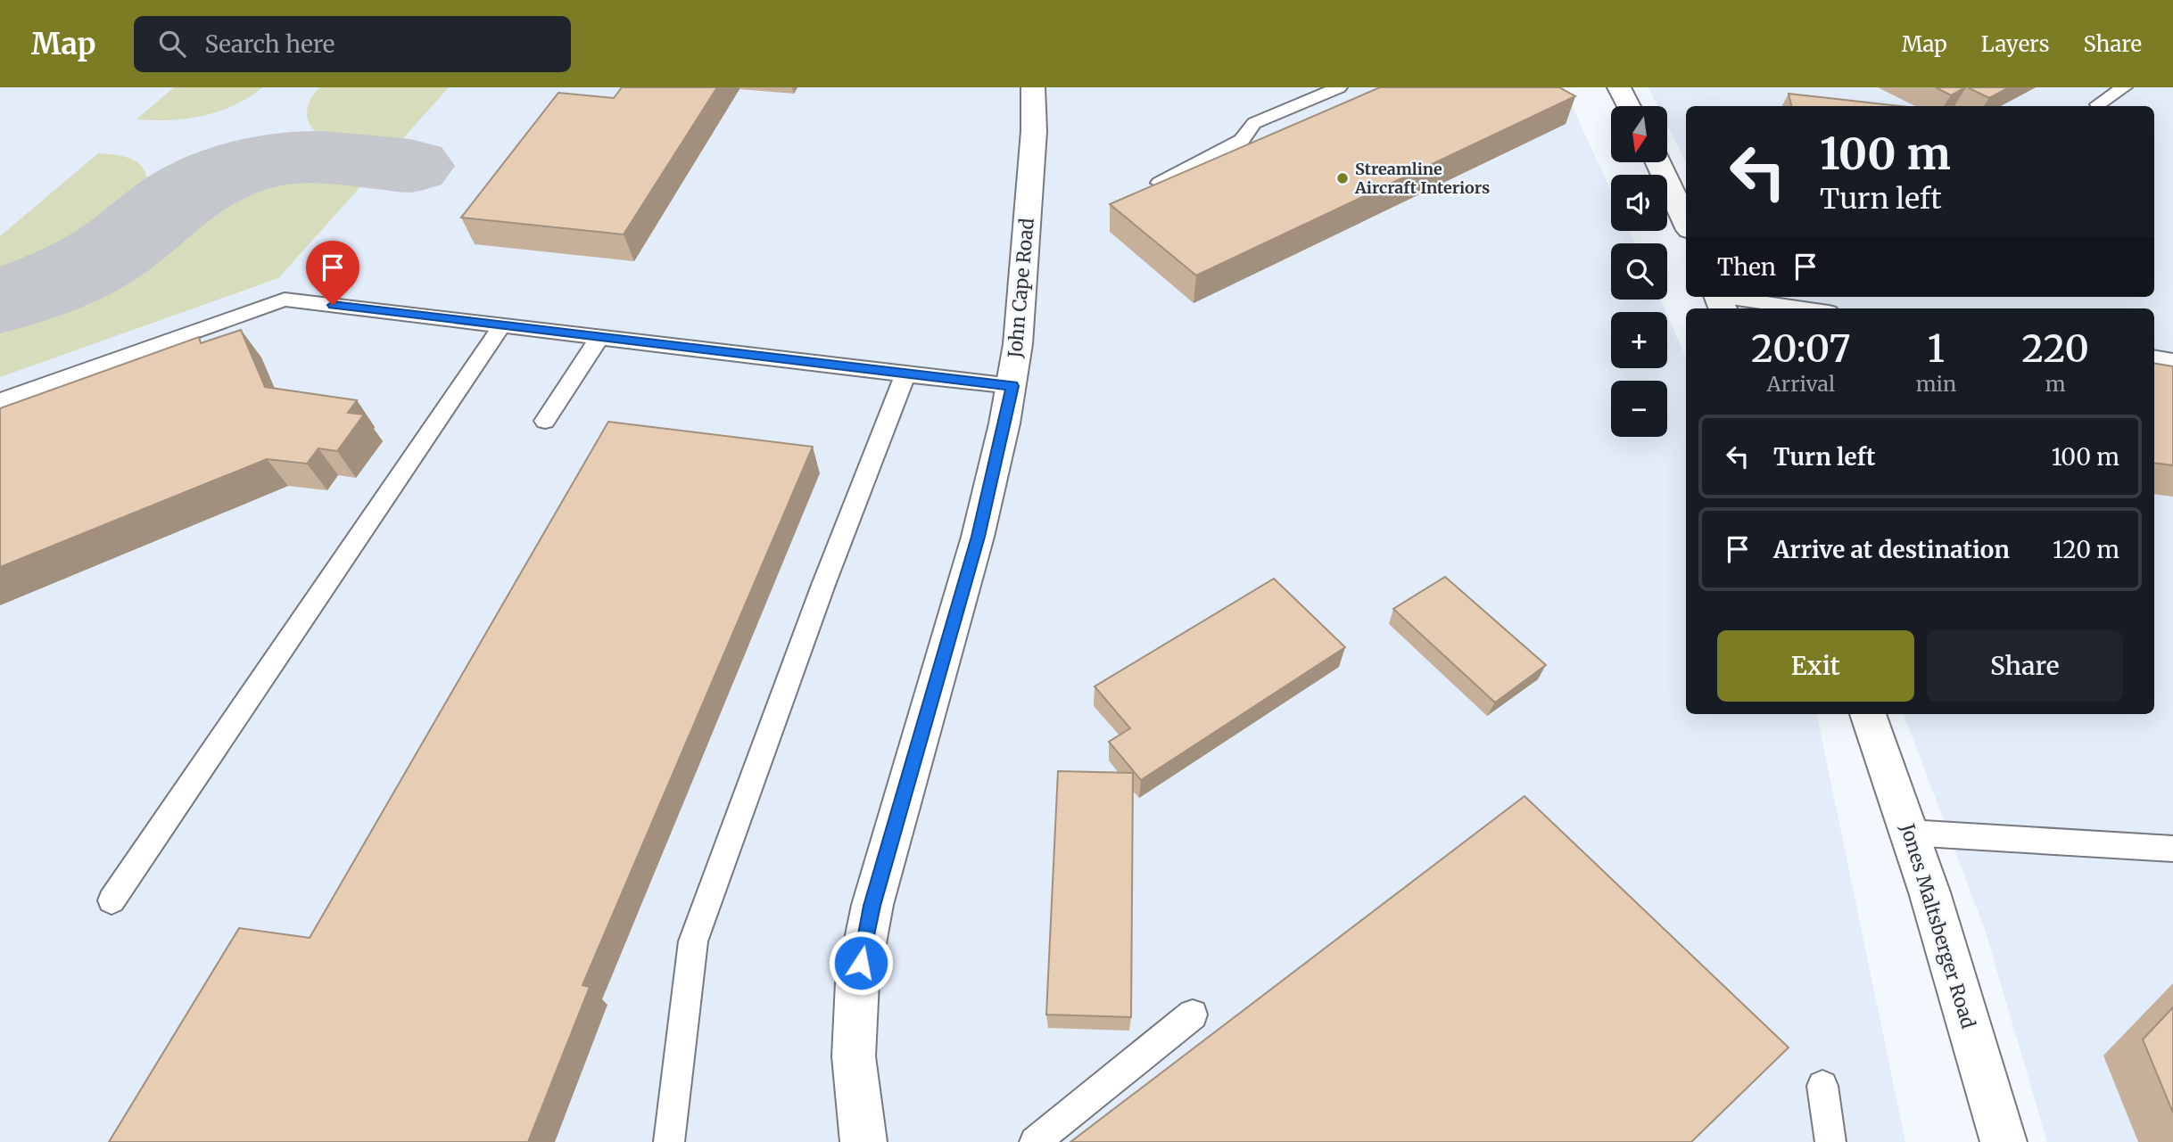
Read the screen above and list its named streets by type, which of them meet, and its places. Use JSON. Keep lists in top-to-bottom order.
{
  "streets": {
    "street": ["John Cape Road", "Jones Maltsberger Road"]
  },
  "places": ["Streamline Aircraft Interiors"],
  "north": "bottom",
  "page": {
    "header": "Map",
    "search": "Search here",
    "nav": ["Map", "Layers", "Share"],
    "map_buttons": ["+", "−"],
    "turn": ["100 m", "Turn left"],
    "then": "Then",
    "eta": [
      "20:07",
      "Arrival",
      "1",
      "min",
      "220",
      "m"
    ],
    "list": [
      {
        "name": "Turn left",
        "value": "100 m"
      },
      {
        "name": "Arrive at destination",
        "value": "120 m"
      }
    ],
    "buttons": ["Exit", "Share"]
  }
}
